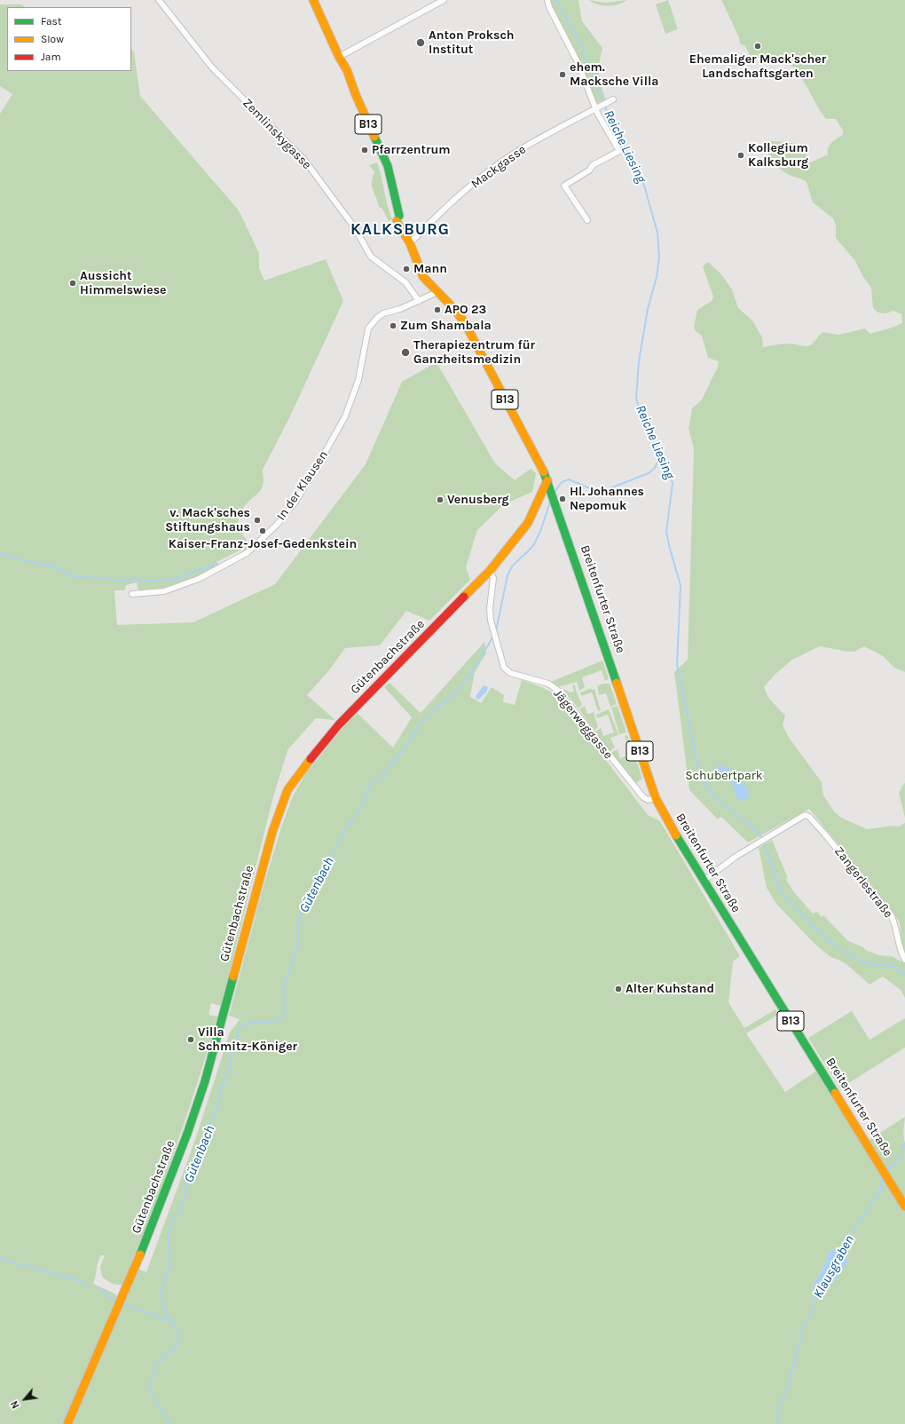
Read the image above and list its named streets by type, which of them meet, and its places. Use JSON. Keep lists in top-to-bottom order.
{
  "streets": {
    "main road": ["B13", "Breitenfurter Straße", "Gütenbachstraße"],
    "street": [
      "Zemlinskygasse",
      "Mackgasse",
      "In der Klausen",
      "Jägerweggasse",
      "Zangerlestraße"
    ]
  },
  "crossings": [
    ["B13", "Mackgasse"],
    ["B13", "In der Klausen"],
    ["B13", "Breitenfurter Straße"],
    ["B13", "Gütenbachstraße"],
    ["Zemlinskygasse", "In der Klausen"],
    ["Breitenfurter Straße", "Gütenbachstraße"],
    ["Breitenfurter Straße", "Jägerweggasse"],
    ["Breitenfurter Straße", "Zangerlestraße"],
    ["Gütenbachstraße", "Jägerweggasse"]
  ],
  "districts": ["KALKSBURG"],
  "water": ["Reiche Liesing", "Gütenbach", "Klausgraben"],
  "parks": ["Schubertpark"],
  "places": [
    "Anton Proksch Institut",
    "Ehemaliger Mack'scher Landschaftsgarten",
    "ehem. Macksche Villa",
    "Pfarrzentrum",
    "Kollegium Kalksburg",
    "Mann",
    "Aussicht Himmelswiese",
    "APO 23",
    "Zum Shambala",
    "Therapiezentrum für Ganzheitsmedizin",
    "Hl. Johannes Nepomuk",
    "Venusberg",
    "v. Mack'sches Stiftungshaus",
    "Kaiser-Franz-Josef-Gedenkstein",
    "Alter Kuhstand",
    "Villa Schmitz-Königer"
  ],
  "legend": ["Fast", "Slow", "Jam"],
  "north": "bottom left"
}
